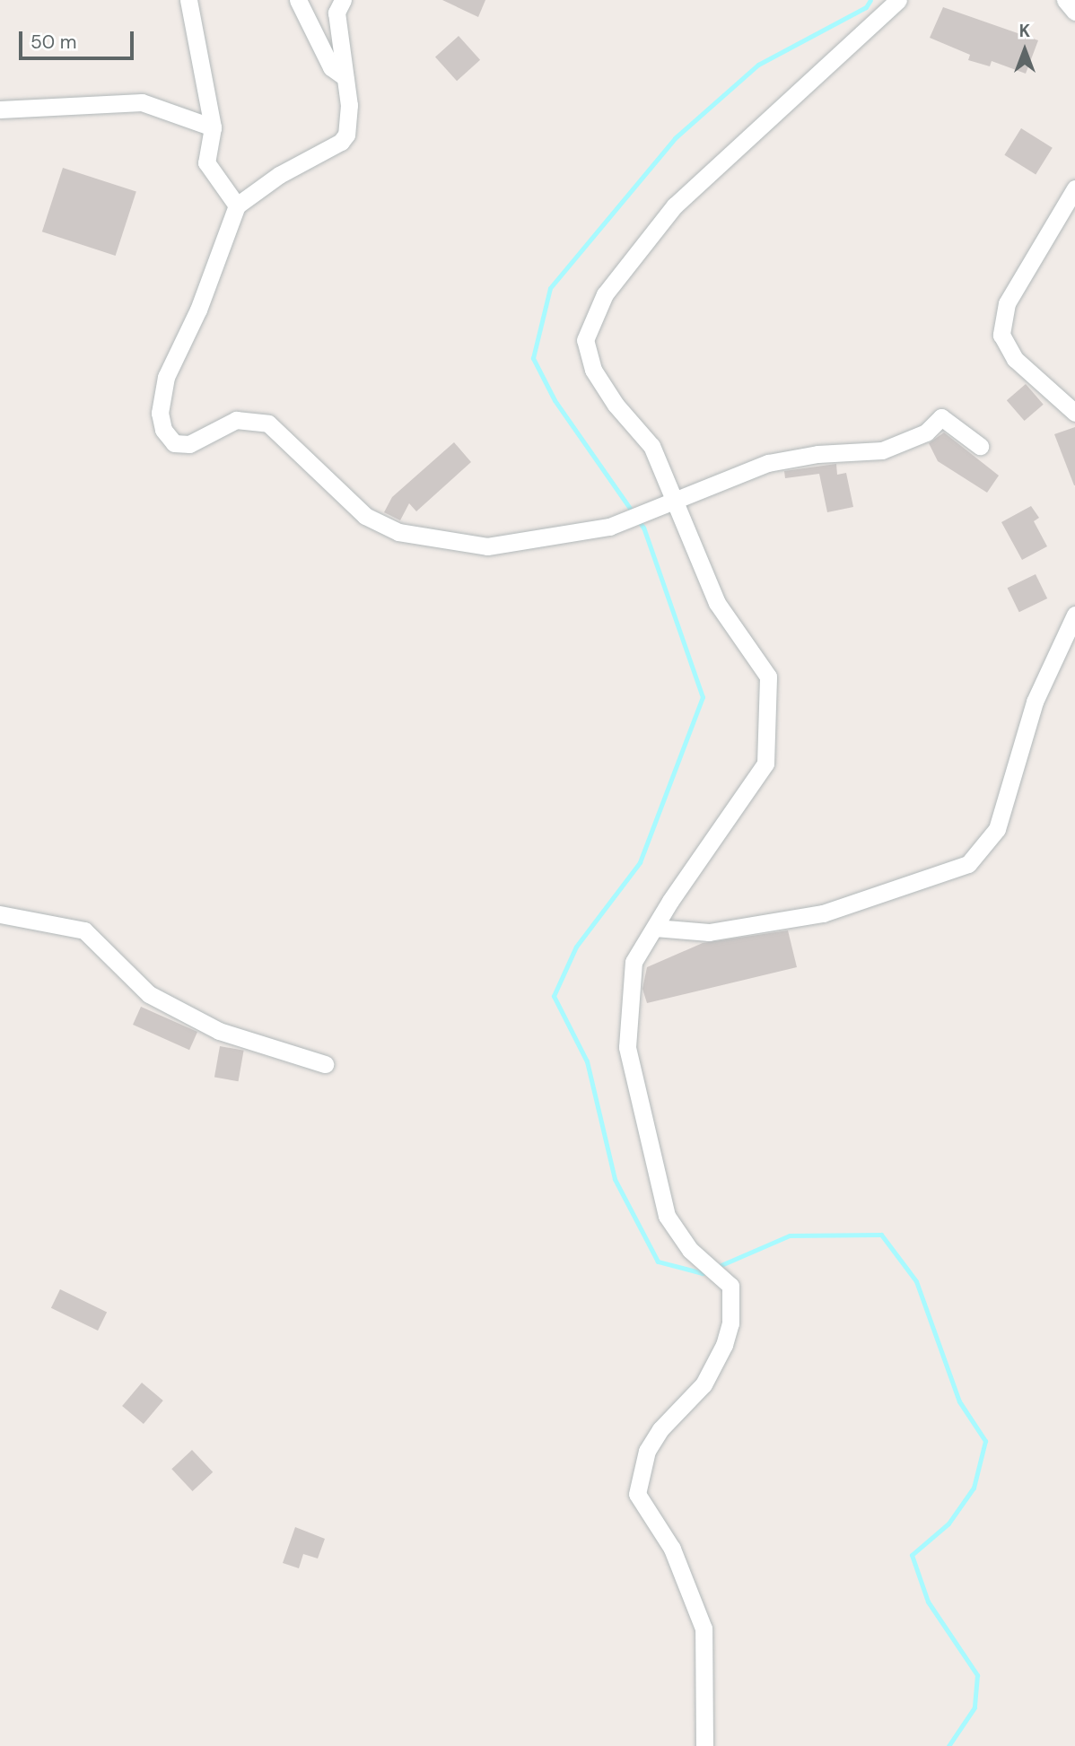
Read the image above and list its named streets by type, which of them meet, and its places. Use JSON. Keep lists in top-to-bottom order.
{
  "scale_bar": "50 m",
  "north": "top"
}
